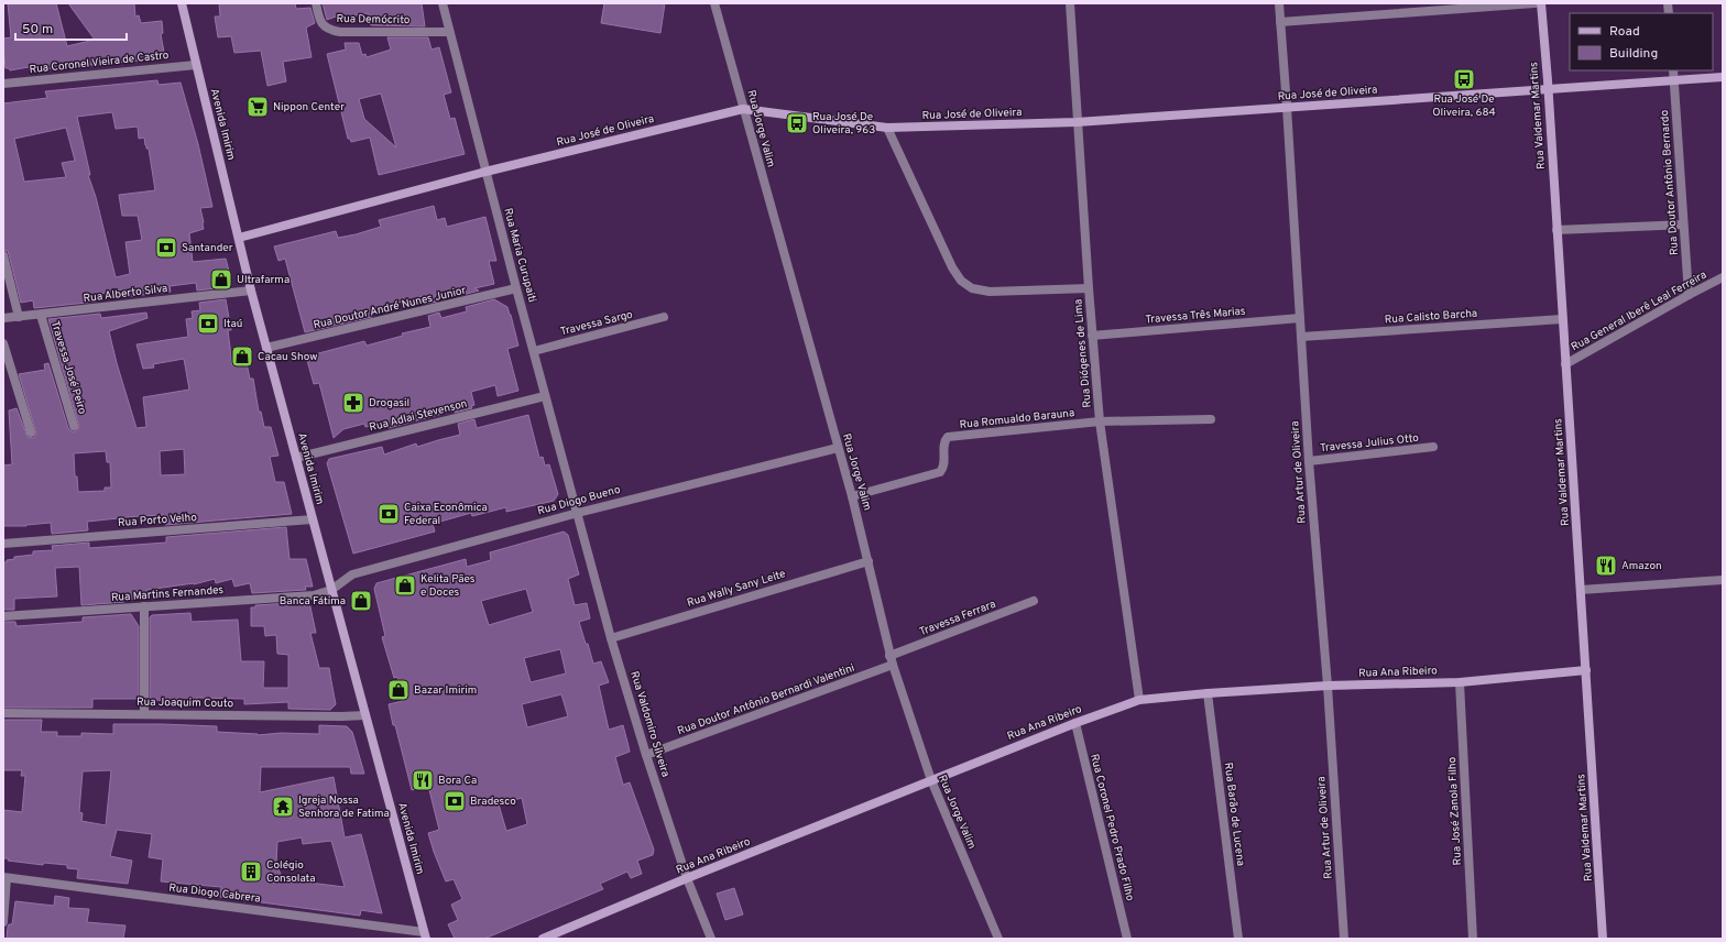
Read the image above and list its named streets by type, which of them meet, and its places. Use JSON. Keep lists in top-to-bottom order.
{
  "streets": {
    "street": [
      "Rua Demócrito",
      "Rua Coronel Vieira de Castro",
      "Rua José de Oliveira",
      "Rua Valdemar Martins",
      "Avenida Imirim",
      "Rua Jorge Valim",
      "Rua Doutor Antônio Bernardo",
      "Rua Maria Curupaiti",
      "Rua Alberto Silva",
      "Rua Doutor André Nunes Junior",
      "Rua General Iberê Leal Ferreira",
      "Travessa Três Marias",
      "Rua Calisto Barcha",
      "Travessa Sargo",
      "Rua Diógenes de Lima",
      "Travessa José Peiro",
      "Rua Adlai Stevenson",
      "Rua Romualdo Barauna",
      "Travessa Julius Otto",
      "Rua Artur de Oliveira",
      "Rua Diogo Bueno",
      "Rua Porto Velho",
      "Rua Wally Sany Leite",
      "Rua Martins Fernandes",
      "Travessa Ferrara",
      "Rua Ana Ribeiro",
      "Rua Doutor Antônio Bernardi Valentini",
      "Rua Joaquim Couto",
      "Rua Valdomiro Silveira",
      "Rua José Zanola Filho",
      "Rua Barão de Lucena",
      "Rua Coronel Pedro Prado Filho",
      "Rua Diogo Cabrera"
    ]
  },
  "crossings": [
    ["Rua Demócrito", "Rua Maria Curupaiti"],
    ["Rua Coronel Vieira de Castro", "Avenida Imirim"],
    ["Rua José de Oliveira", "Rua Valdemar Martins"],
    ["Rua José de Oliveira", "Avenida Imirim"],
    ["Rua José de Oliveira", "Rua Jorge Valim"],
    ["Rua José de Oliveira", "Rua Doutor Antônio Bernardo"],
    ["Rua José de Oliveira", "Rua Maria Curupaiti"],
    ["Rua José de Oliveira", "Rua Diógenes de Lima"],
    ["Rua José de Oliveira", "Rua Artur de Oliveira"],
    ["Rua Valdemar Martins", "Rua General Iberê Leal Ferreira"],
    ["Rua Valdemar Martins", "Rua Calisto Barcha"],
    ["Rua Valdemar Martins", "Rua Ana Ribeiro"],
    ["Avenida Imirim", "Rua Alberto Silva"],
    ["Avenida Imirim", "Rua Doutor André Nunes Junior"],
    ["Avenida Imirim", "Rua Adlai Stevenson"],
    ["Avenida Imirim", "Rua Diogo Bueno"],
    ["Avenida Imirim", "Rua Porto Velho"],
    ["Avenida Imirim", "Rua Martins Fernandes"],
    ["Avenida Imirim", "Rua Joaquim Couto"],
    ["Avenida Imirim", "Rua Diogo Cabrera"],
    ["Rua Jorge Valim", "Rua Romualdo Barauna"],
    ["Rua Jorge Valim", "Rua Diogo Bueno"],
    ["Rua Jorge Valim", "Rua Wally Sany Leite"],
    ["Rua Jorge Valim", "Travessa Ferrara"],
    ["Rua Jorge Valim", "Rua Ana Ribeiro"],
    ["Rua Jorge Valim", "Rua Doutor Antônio Bernardi Valentini"],
    ["Rua Doutor Antônio Bernardo", "Rua General Iberê Leal Ferreira"],
    ["Rua Maria Curupaiti", "Rua Doutor André Nunes Junior"],
    ["Rua Maria Curupaiti", "Travessa Sargo"],
    ["Rua Maria Curupaiti", "Rua Adlai Stevenson"],
    ["Rua Maria Curupaiti", "Rua Diogo Bueno"],
    ["Rua Maria Curupaiti", "Rua Valdomiro Silveira"],
    ["Rua Alberto Silva", "Travessa José Peiro"],
    ["Travessa Três Marias", "Rua Diógenes de Lima"],
    ["Travessa Três Marias", "Rua Artur de Oliveira"],
    ["Rua Calisto Barcha", "Rua Artur de Oliveira"],
    ["Rua Diógenes de Lima", "Rua Romualdo Barauna"],
    ["Rua Diógenes de Lima", "Rua Ana Ribeiro"],
    ["Travessa Julius Otto", "Rua Artur de Oliveira"],
    ["Rua Artur de Oliveira", "Rua Ana Ribeiro"],
    ["Rua Diogo Bueno", "Rua Martins Fernandes"],
    ["Rua Diogo Bueno", "Rua Valdomiro Silveira"],
    ["Rua Wally Sany Leite", "Rua Valdomiro Silveira"],
    ["Travessa Ferrara", "Rua Doutor Antônio Bernardi Valentini"],
    ["Rua Ana Ribeiro", "Rua Valdomiro Silveira"],
    ["Rua Ana Ribeiro", "Rua José Zanola Filho"],
    ["Rua Ana Ribeiro", "Rua Barão de Lucena"],
    ["Rua Ana Ribeiro", "Rua Coronel Pedro Prado Filho"],
    ["Rua Doutor Antônio Bernardi Valentini", "Rua Valdomiro Silveira"]
  ],
  "places": {
    "bus stop": ["Rua José De Oliveira, 684", "Rua José De Oliveira, 963"],
    "supermarket": ["Nippon Center"],
    "bank": [
      "Santander",
      "Itaú",
      "Caixa Econômica Federal",
      "Bradesco"
    ],
    "shop": [
      "Ultrafarma",
      "Cacau Show",
      "Kelita Pães e Doces",
      "Banca Fátima",
      "Bazar Imirim"
    ],
    "pharmacy": ["Drogasil"],
    "restaurant": ["Amazon", "Bora Ca"],
    "temple": ["Igreja Nossa Senhora de Fatima"],
    "building": ["Colégio Consolata"]
  },
  "legend": ["Road", "Building"],
  "scale_bar": "50 m"
}
